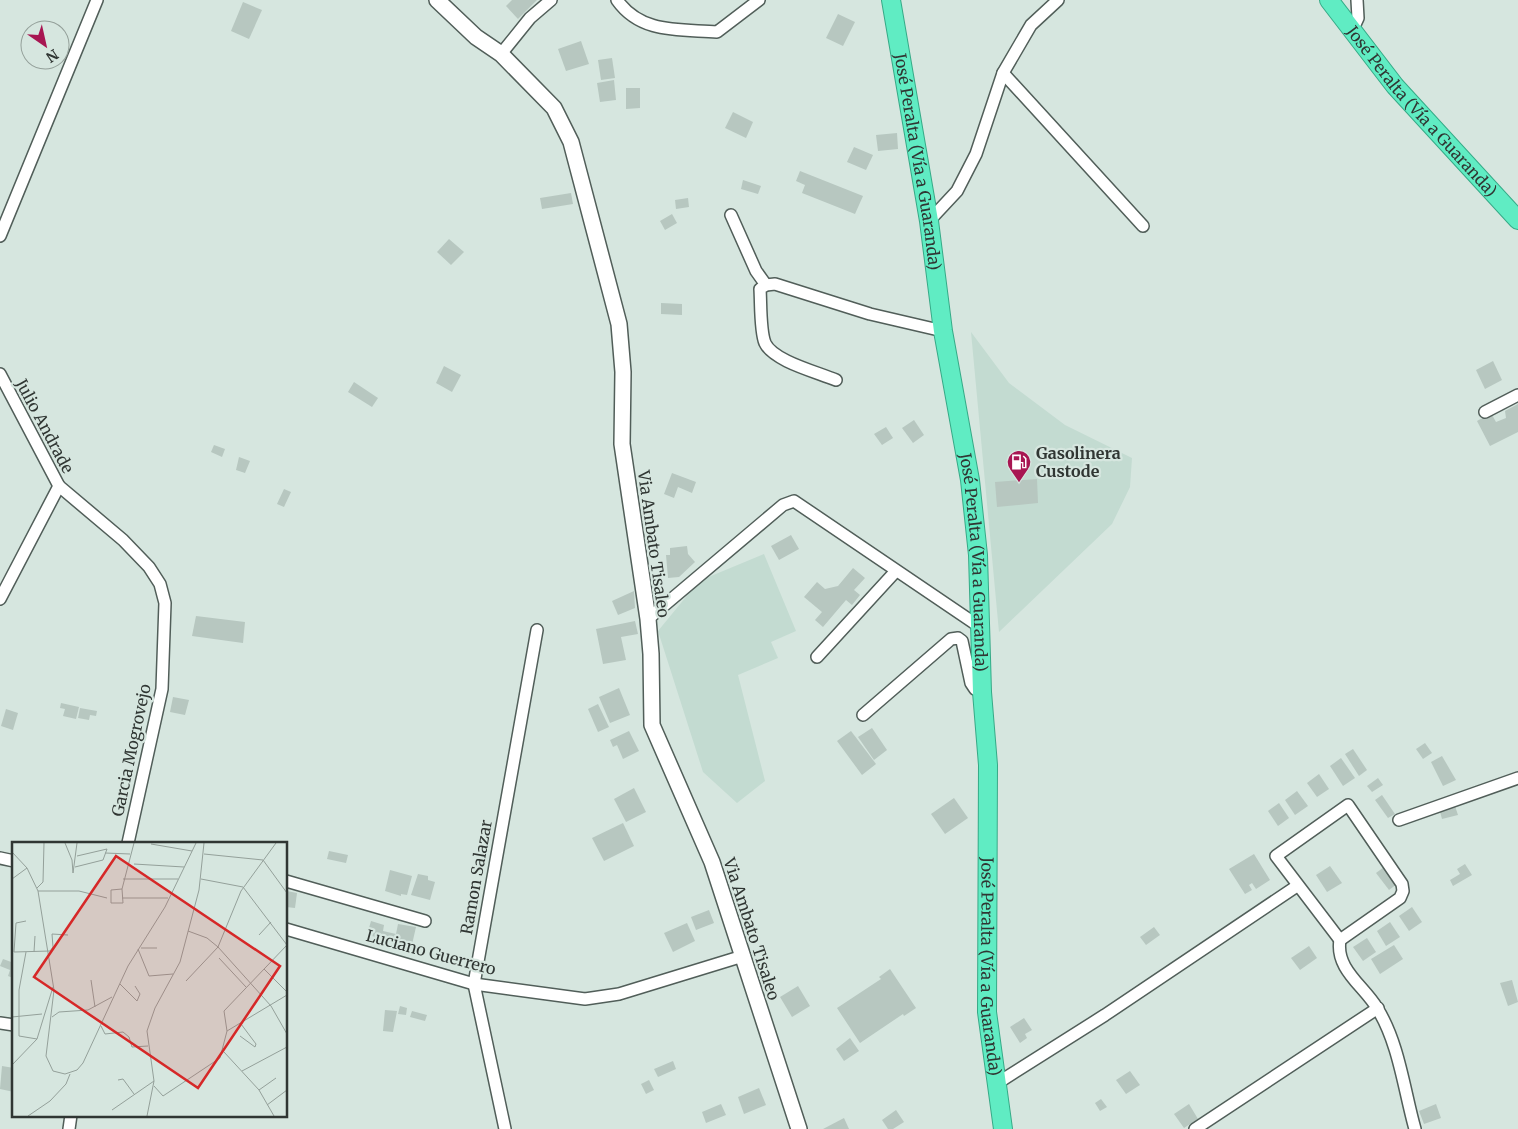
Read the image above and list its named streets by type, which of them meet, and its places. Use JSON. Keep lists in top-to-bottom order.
{
  "streets": {
    "highway": ["José Peralta (Vía a Guaranda)"],
    "main road": ["Via Ambato Tisaleo"],
    "street": [
      "Julio Andrade",
      "Garcia Mogrovejo",
      "Ramon Salazar",
      "Luciano Guerrero"
    ]
  },
  "crossings": [
    ["Julio Andrade", "Garcia Mogrovejo"],
    ["Via Ambato Tisaleo", "Luciano Guerrero"],
    ["Ramon Salazar", "Luciano Guerrero"]
  ],
  "places": {
    "fuel station": ["Gasolinera Custode"]
  },
  "north": "bottom right"
}
